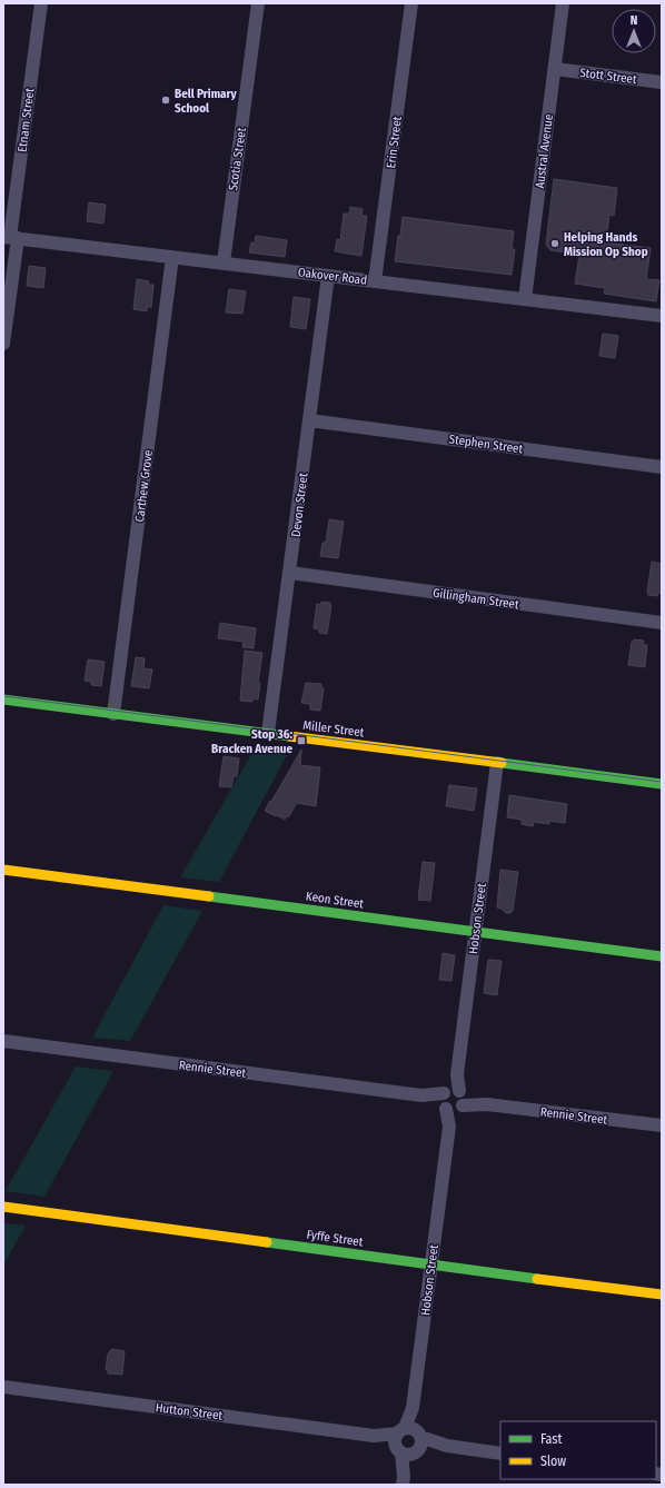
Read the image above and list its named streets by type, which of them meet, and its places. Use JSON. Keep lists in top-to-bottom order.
{
  "streets": {
    "street": [
      "Stott Street",
      "Etnam Street",
      "Erin Street",
      "Austral Avenue",
      "Scotia Street",
      "Oakover Road",
      "Stephen Street",
      "Carthew Grove",
      "Devon Street",
      "Gillingham Street",
      "Miller Street",
      "Keon Street",
      "Hobson Street",
      "Rennie Street",
      "Fyffe Street",
      "Hutton Street"
    ]
  },
  "crossings": [
    ["Stott Street", "Austral Avenue"],
    ["Etnam Street", "Oakover Road"],
    ["Erin Street", "Oakover Road"],
    ["Austral Avenue", "Oakover Road"],
    ["Scotia Street", "Oakover Road"],
    ["Oakover Road", "Carthew Grove"],
    ["Oakover Road", "Devon Street"],
    ["Stephen Street", "Devon Street"],
    ["Carthew Grove", "Miller Street"],
    ["Devon Street", "Gillingham Street"],
    ["Devon Street", "Miller Street"],
    ["Miller Street", "Hobson Street"],
    ["Keon Street", "Hobson Street"],
    ["Hobson Street", "Rennie Street"],
    ["Hobson Street", "Fyffe Street"],
    ["Hobson Street", "Hutton Street"]
  ],
  "places": {
    "other": ["Bell Primary School", "Helping Hands Mission Op Shop"],
    "transit": ["Stop 36: Bracken Avenue"]
  },
  "legend": ["Fast", "Slow"],
  "north": "top"
}
